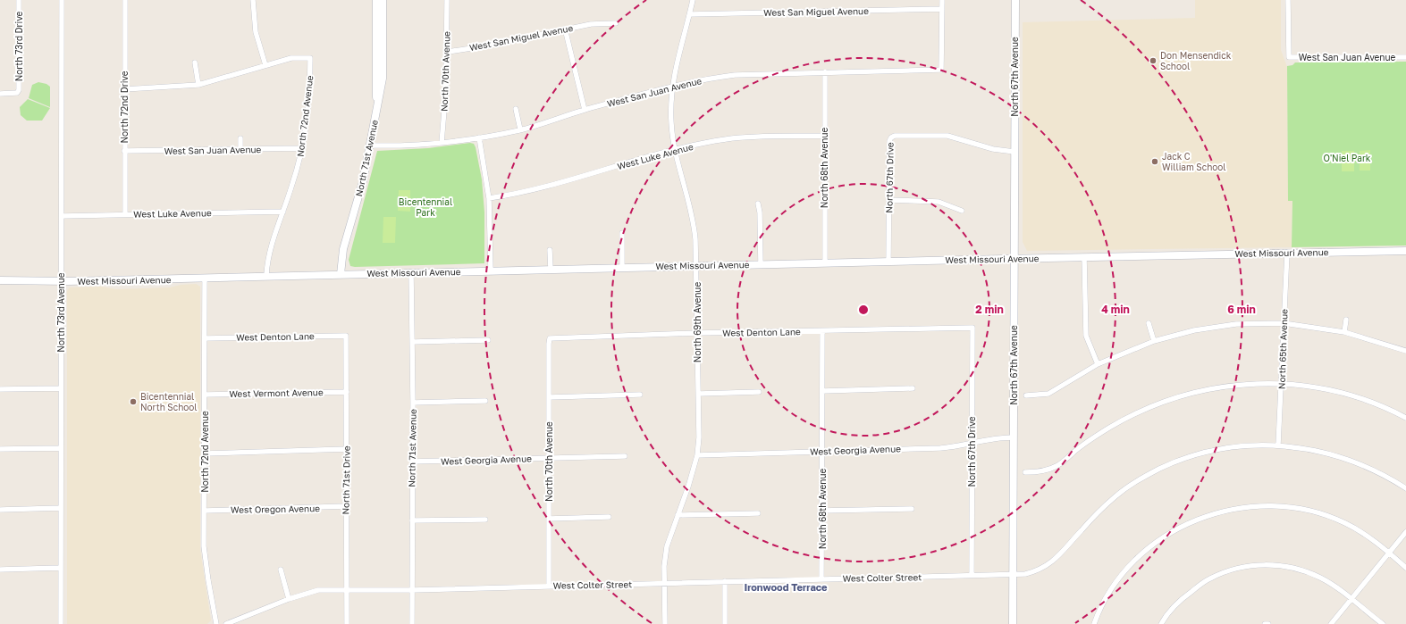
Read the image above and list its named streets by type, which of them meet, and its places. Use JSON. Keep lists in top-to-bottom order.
{
  "streets": {
    "street": [
      "West San Miguel Avenue",
      "North 73rd Drive",
      "West San Juan Avenue",
      "North 70th Avenue",
      "North 67th Avenue",
      "North 72nd Drive",
      "North 72nd Avenue",
      "West Luke Avenue",
      "North 71st Avenue",
      "North 68th Avenue",
      "North 67th Drive",
      "West Missouri Avenue",
      "North 73rd Avenue",
      "North 69th Avenue",
      "West Denton Lane",
      "North 65th Avenue",
      "West Vermont Avenue",
      "West Georgia Avenue",
      "North 71st Drive",
      "West Oregon Avenue",
      "West Colter Street"
    ]
  },
  "crossings": [
    ["West San Miguel Avenue", "West San Juan Avenue"],
    ["West San Miguel Avenue", "North 70th Avenue"],
    ["West San Miguel Avenue", "North 69th Avenue"],
    ["West San Juan Avenue", "North 70th Avenue"],
    ["West San Juan Avenue", "North 72nd Drive"],
    ["West San Juan Avenue", "North 72nd Avenue"],
    ["West San Juan Avenue", "North 71st Avenue"],
    ["West San Juan Avenue", "North 68th Avenue"],
    ["West San Juan Avenue", "North 69th Avenue"],
    ["North 70th Avenue", "West Denton Lane"],
    ["North 70th Avenue", "West Georgia Avenue"],
    ["North 70th Avenue", "West Colter Street"],
    ["North 67th Avenue", "North 67th Drive"],
    ["North 67th Avenue", "West Missouri Avenue"],
    ["North 67th Avenue", "West Georgia Avenue"],
    ["North 67th Avenue", "West Colter Street"],
    ["North 72nd Drive", "West Luke Avenue"],
    ["North 72nd Avenue", "West Luke Avenue"],
    ["North 72nd Avenue", "West Missouri Avenue"],
    ["North 72nd Avenue", "West Denton Lane"],
    ["North 72nd Avenue", "West Vermont Avenue"],
    ["North 72nd Avenue", "West Oregon Avenue"],
    ["West Luke Avenue", "North 68th Avenue"],
    ["West Luke Avenue", "North 73rd Avenue"],
    ["West Luke Avenue", "North 69th Avenue"],
    ["North 71st Avenue", "West Missouri Avenue"],
    ["North 71st Avenue", "West Georgia Avenue"],
    ["North 71st Avenue", "West Colter Street"],
    ["North 68th Avenue", "West Missouri Avenue"],
    ["North 68th Avenue", "West Denton Lane"],
    ["North 68th Avenue", "West Georgia Avenue"],
    ["North 68th Avenue", "West Colter Street"],
    ["North 67th Drive", "West Missouri Avenue"],
    ["North 67th Drive", "West Denton Lane"],
    ["North 67th Drive", "West Georgia Avenue"],
    ["North 67th Drive", "West Colter Street"],
    ["West Missouri Avenue", "North 73rd Avenue"],
    ["West Missouri Avenue", "North 69th Avenue"],
    ["West Missouri Avenue", "North 65th Avenue"],
    ["North 69th Avenue", "West Denton Lane"],
    ["North 69th Avenue", "West Georgia Avenue"],
    ["North 69th Avenue", "West Colter Street"],
    ["West Denton Lane", "North 71st Drive"],
    ["North 65th Avenue", "West Colter Street"],
    ["West Vermont Avenue", "North 71st Drive"],
    ["North 71st Drive", "West Oregon Avenue"],
    ["North 71st Drive", "West Colter Street"]
  ],
  "districts": ["Ironwood Terrace"],
  "parks": ["O'Niel Park", "Bicentennial Park"],
  "places": ["Don Mensendick School", "Jack C William School", "Bicentennial North School"],
  "rings": ["2 min", "4 min", "6 min"]
}
